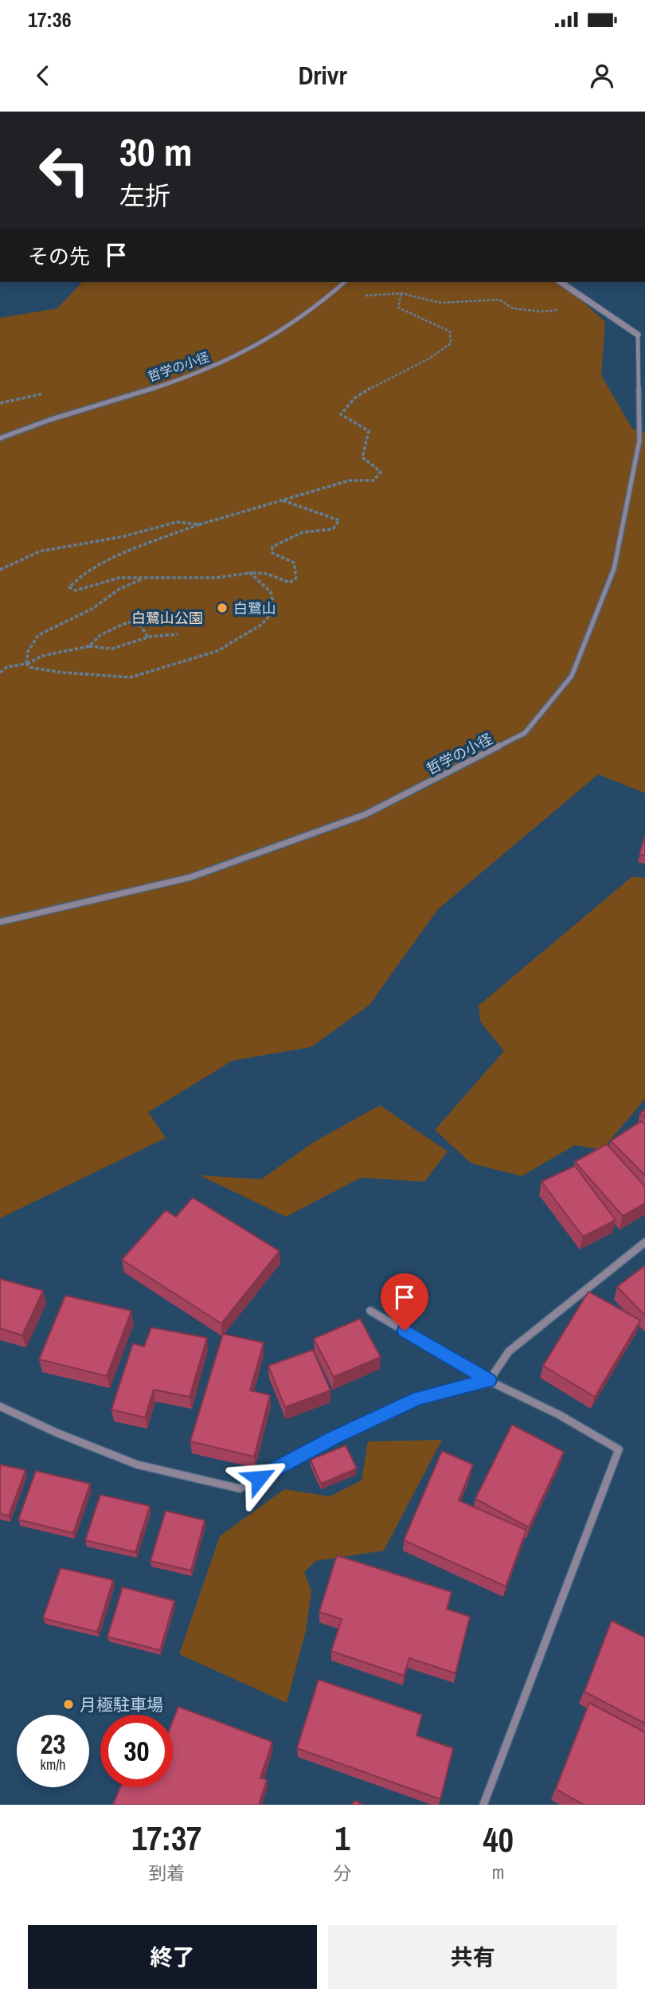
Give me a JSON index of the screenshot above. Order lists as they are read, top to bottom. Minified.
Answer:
{"streets":{"street":["哲学の小径"]},"parks":["白鷺山公園"],"places":["白鷺山","月極駐車場"],"page":{"status":"17:36","header":"Drivr","turn":["30 m","左折"],"then":"その先","speed":"23 km/h","limit":"30","eta":["17:37","到着","1","分","40","m"],"buttons":["終了","共有"]}}
